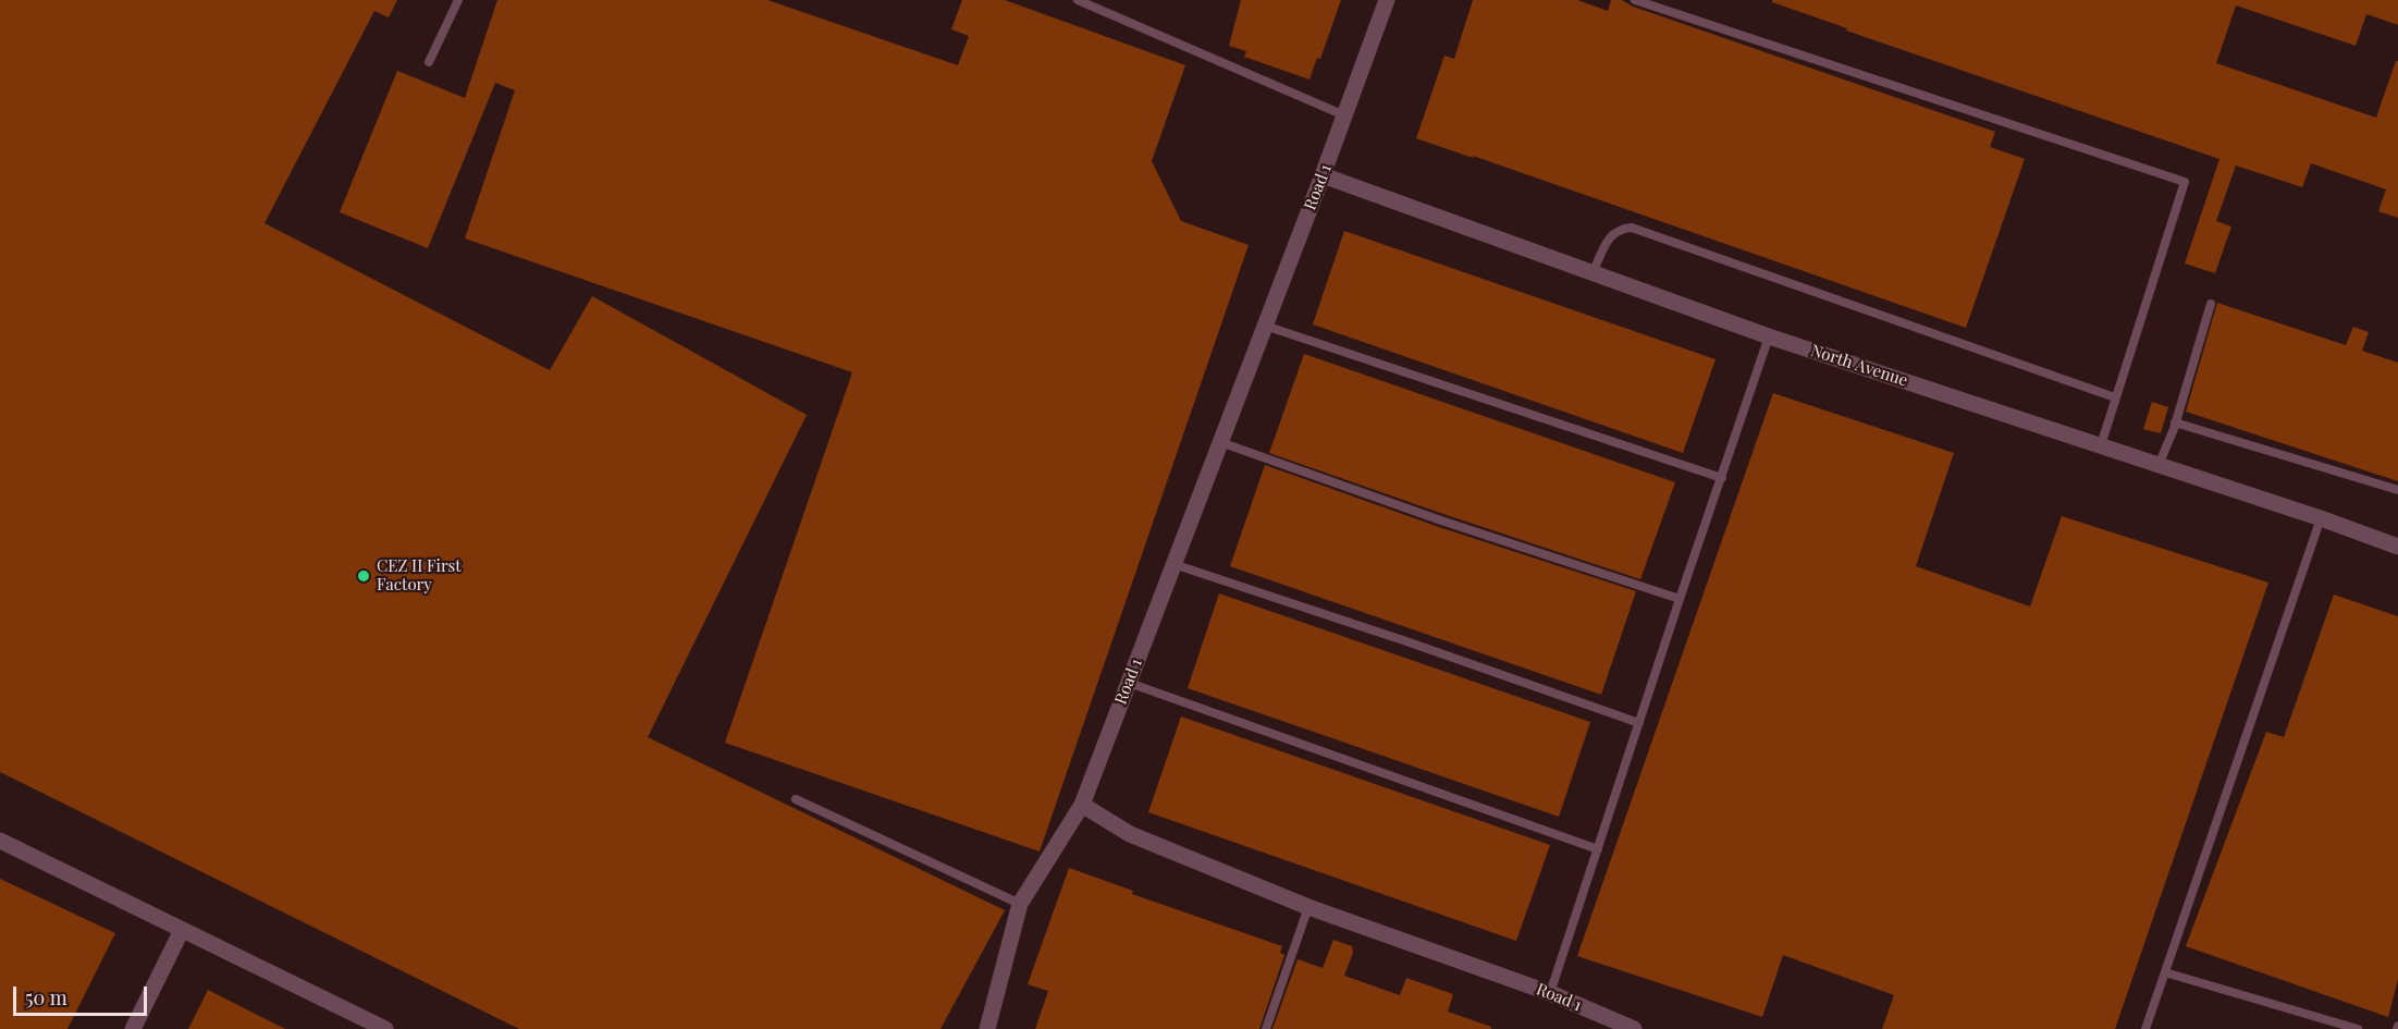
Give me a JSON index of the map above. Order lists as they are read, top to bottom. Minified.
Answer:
{"streets":{"street":["Road 1","North Avenue"]},"crossings":[["Road 1","North Avenue"]],"places":["CEZ II First Factory"],"scale_bar":"50 m"}
